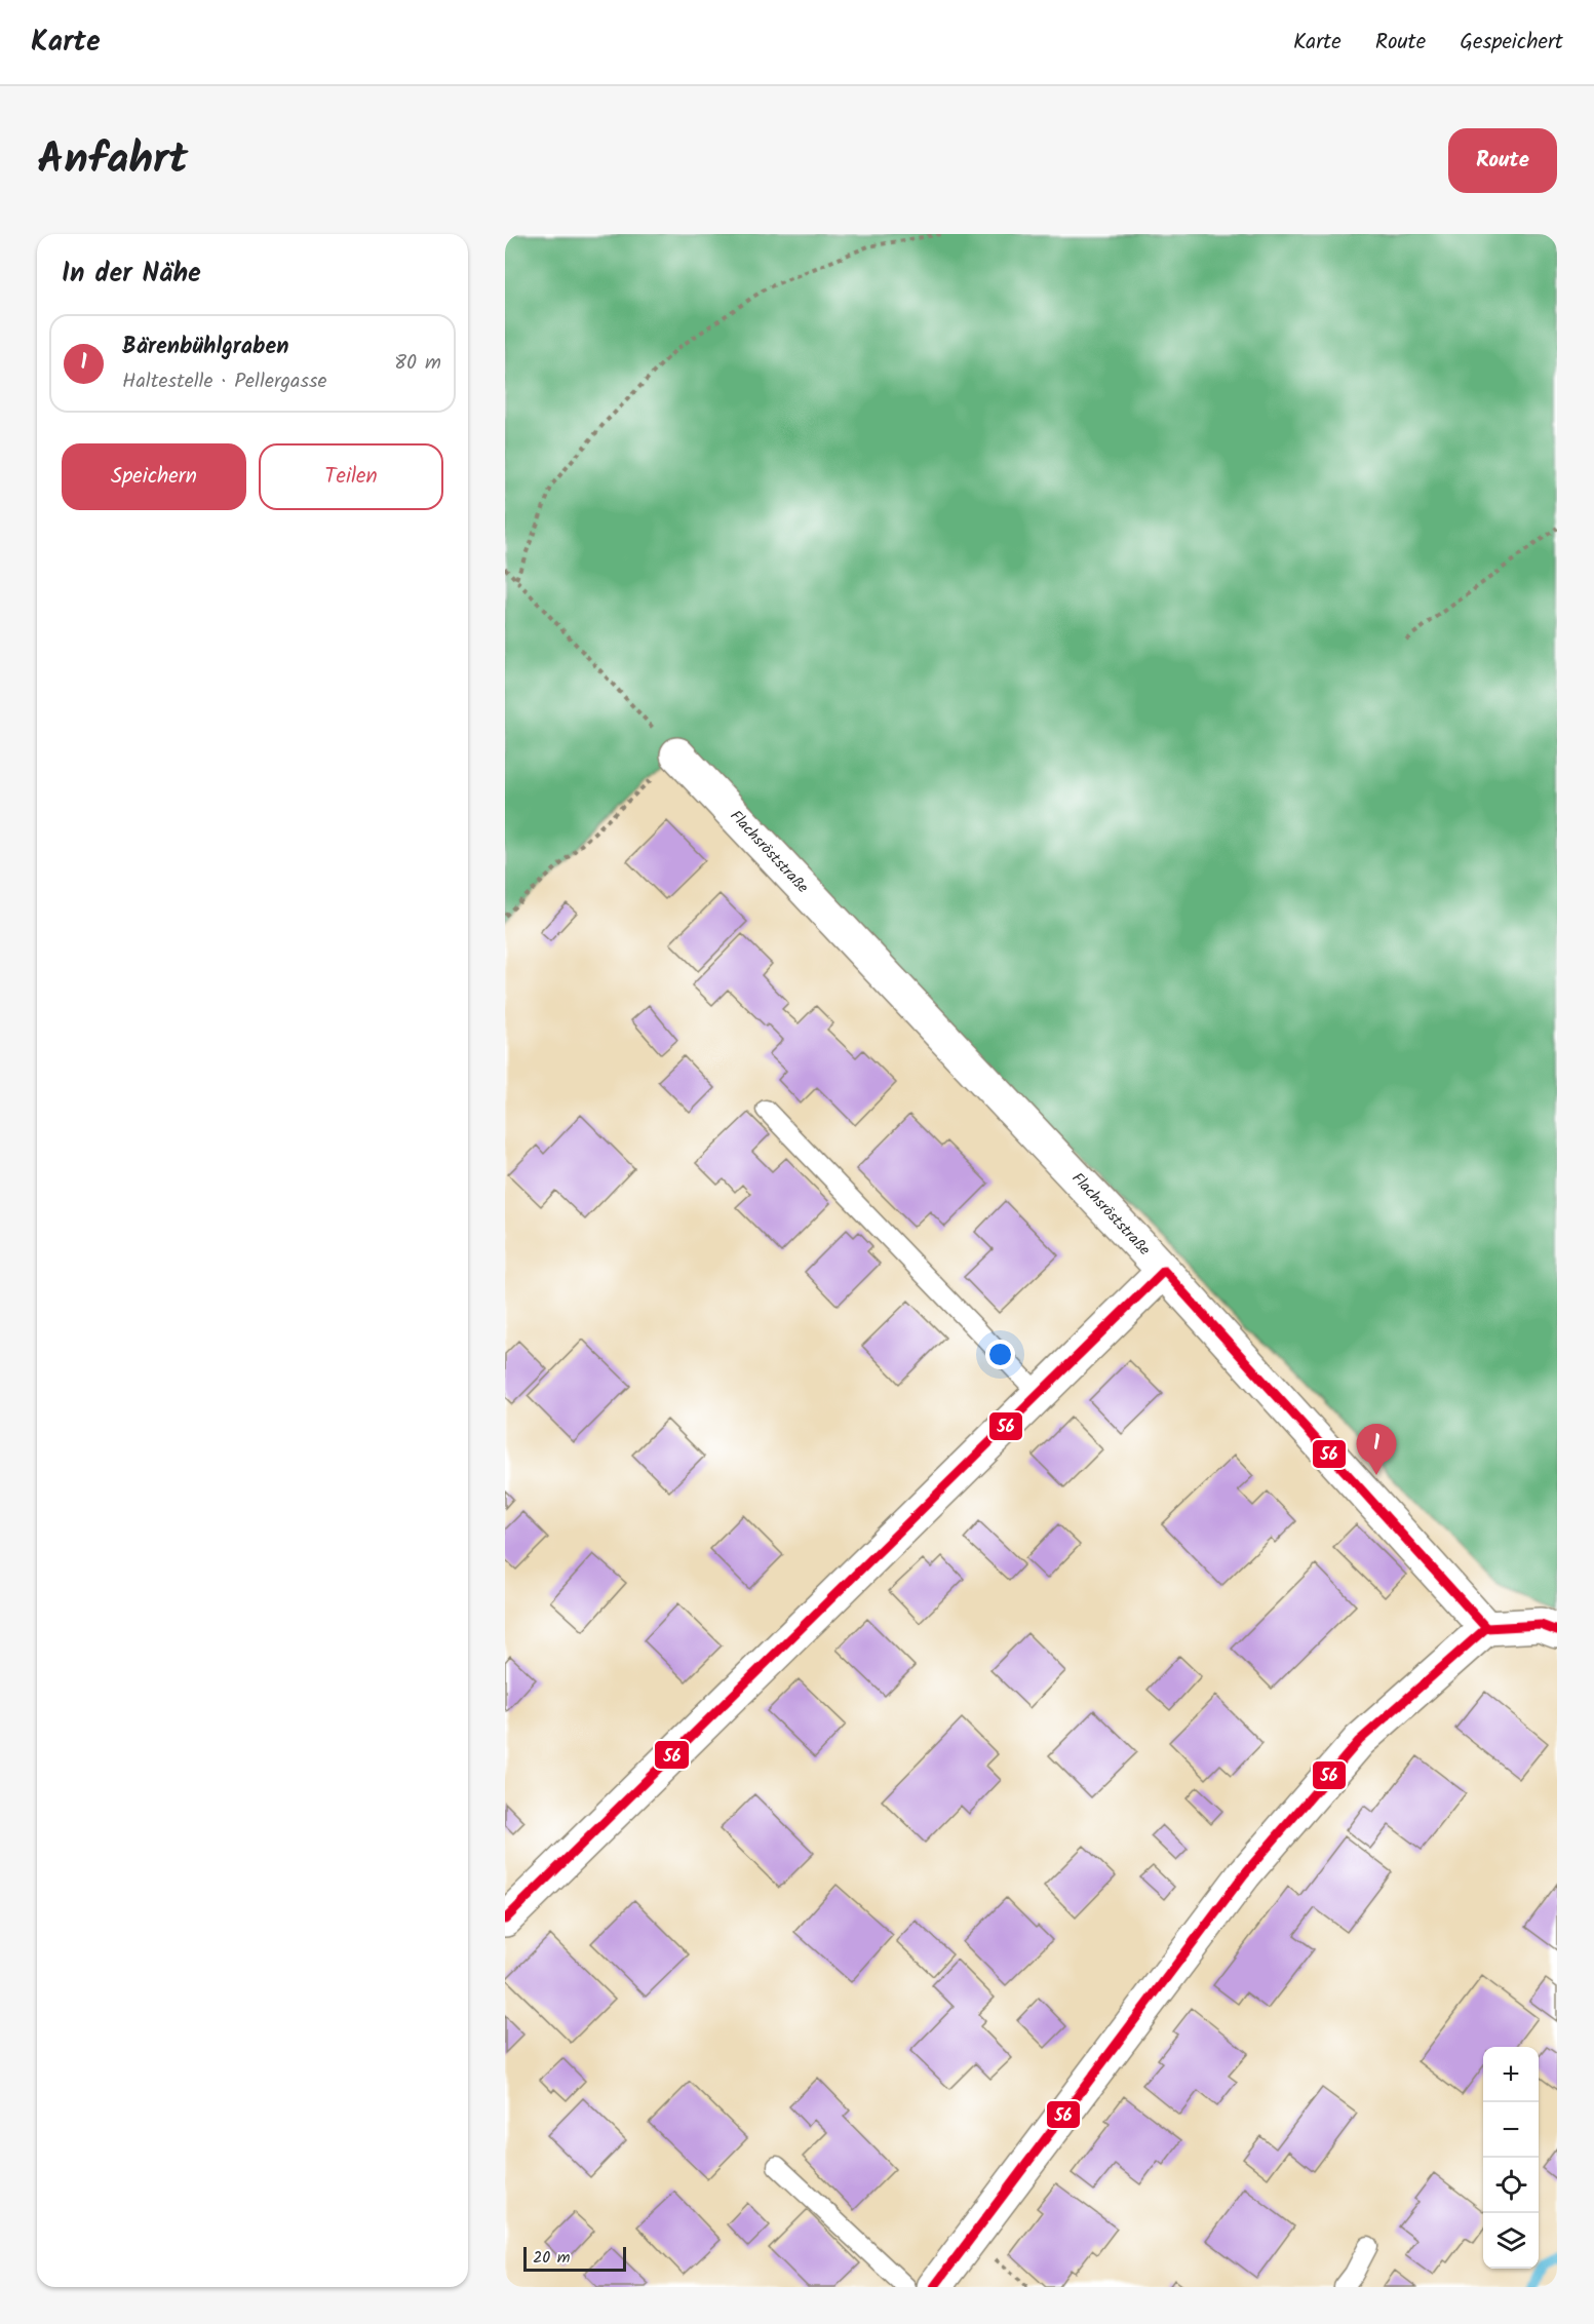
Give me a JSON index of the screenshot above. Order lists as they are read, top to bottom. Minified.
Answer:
{"streets":{"street":["Flachsröststraße"]},"lines":["transit line 56"],"scale_bar":"20 m","page":{"header":"Karte","nav":["Karte","Route","Gespeichert"],"title":"Anfahrt","buttons":["Route",["Speichern","Teilen"]],"heading":"In der Nähe","list":[{"mark":"1","name":"Bärenbühlgraben","note":"Haltestelle · Pellergasse","value":"80 m"}],"pins":"1","map_buttons":["+","−"],"scale":"20 m"}}
